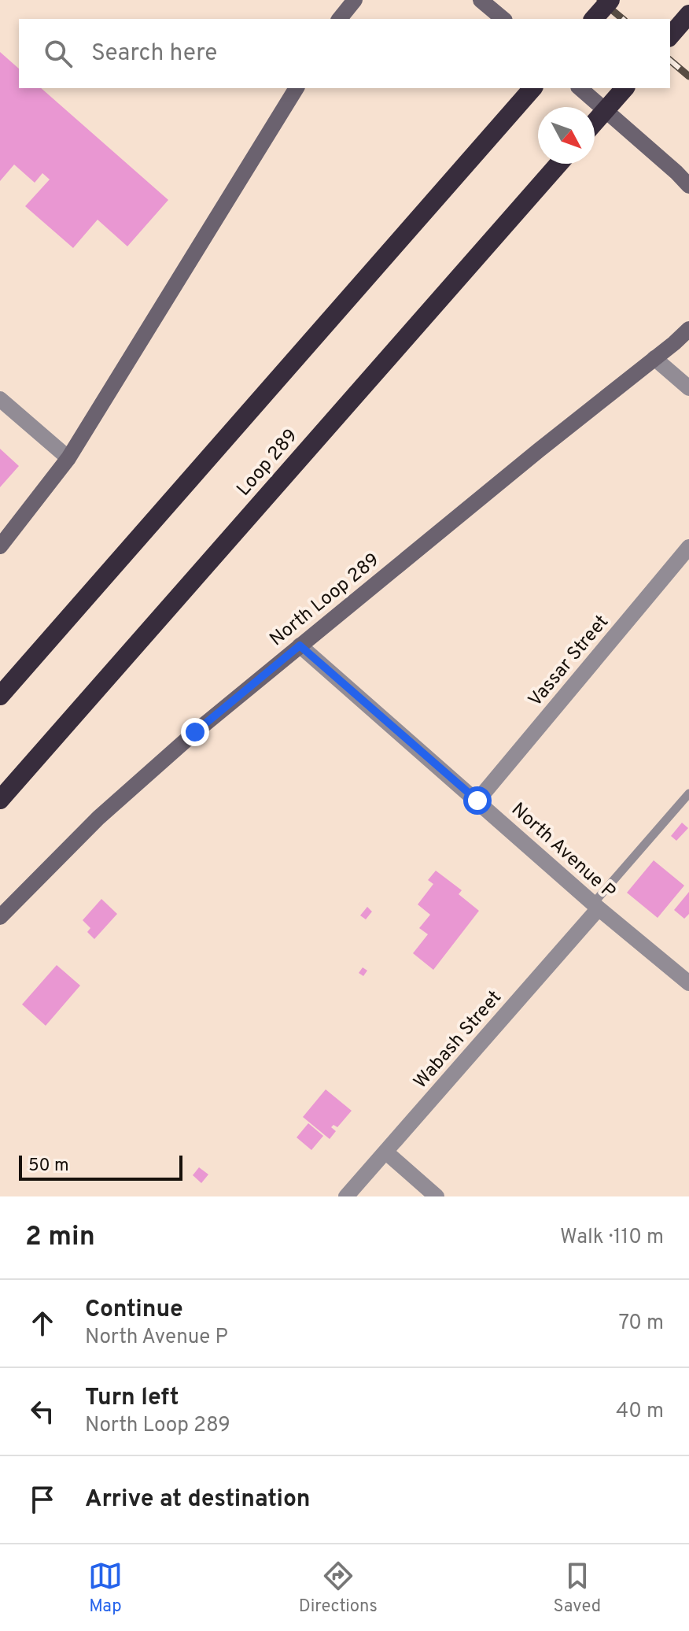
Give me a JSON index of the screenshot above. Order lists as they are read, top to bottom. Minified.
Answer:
{"streets":{"highway":["Loop 289"],"main road":["North Loop 289"],"street":["Vassar Street","North Avenue P","Wabash Street"]},"crossings":[["North Loop 289","North Avenue P"],["Vassar Street","North Avenue P"],["North Avenue P","Wabash Street"]],"scale_bar":"50 m","north":"bottom right","page":{"search":"Search here","scale":"50 m","heading":["2 min","Walk · 110 m"],"list":[["Continue","North Avenue P","70 m"],["Turn left","North Loop 289","40 m"],"Arrive at destination"],"nav":["Map","Directions","Saved"]}}
